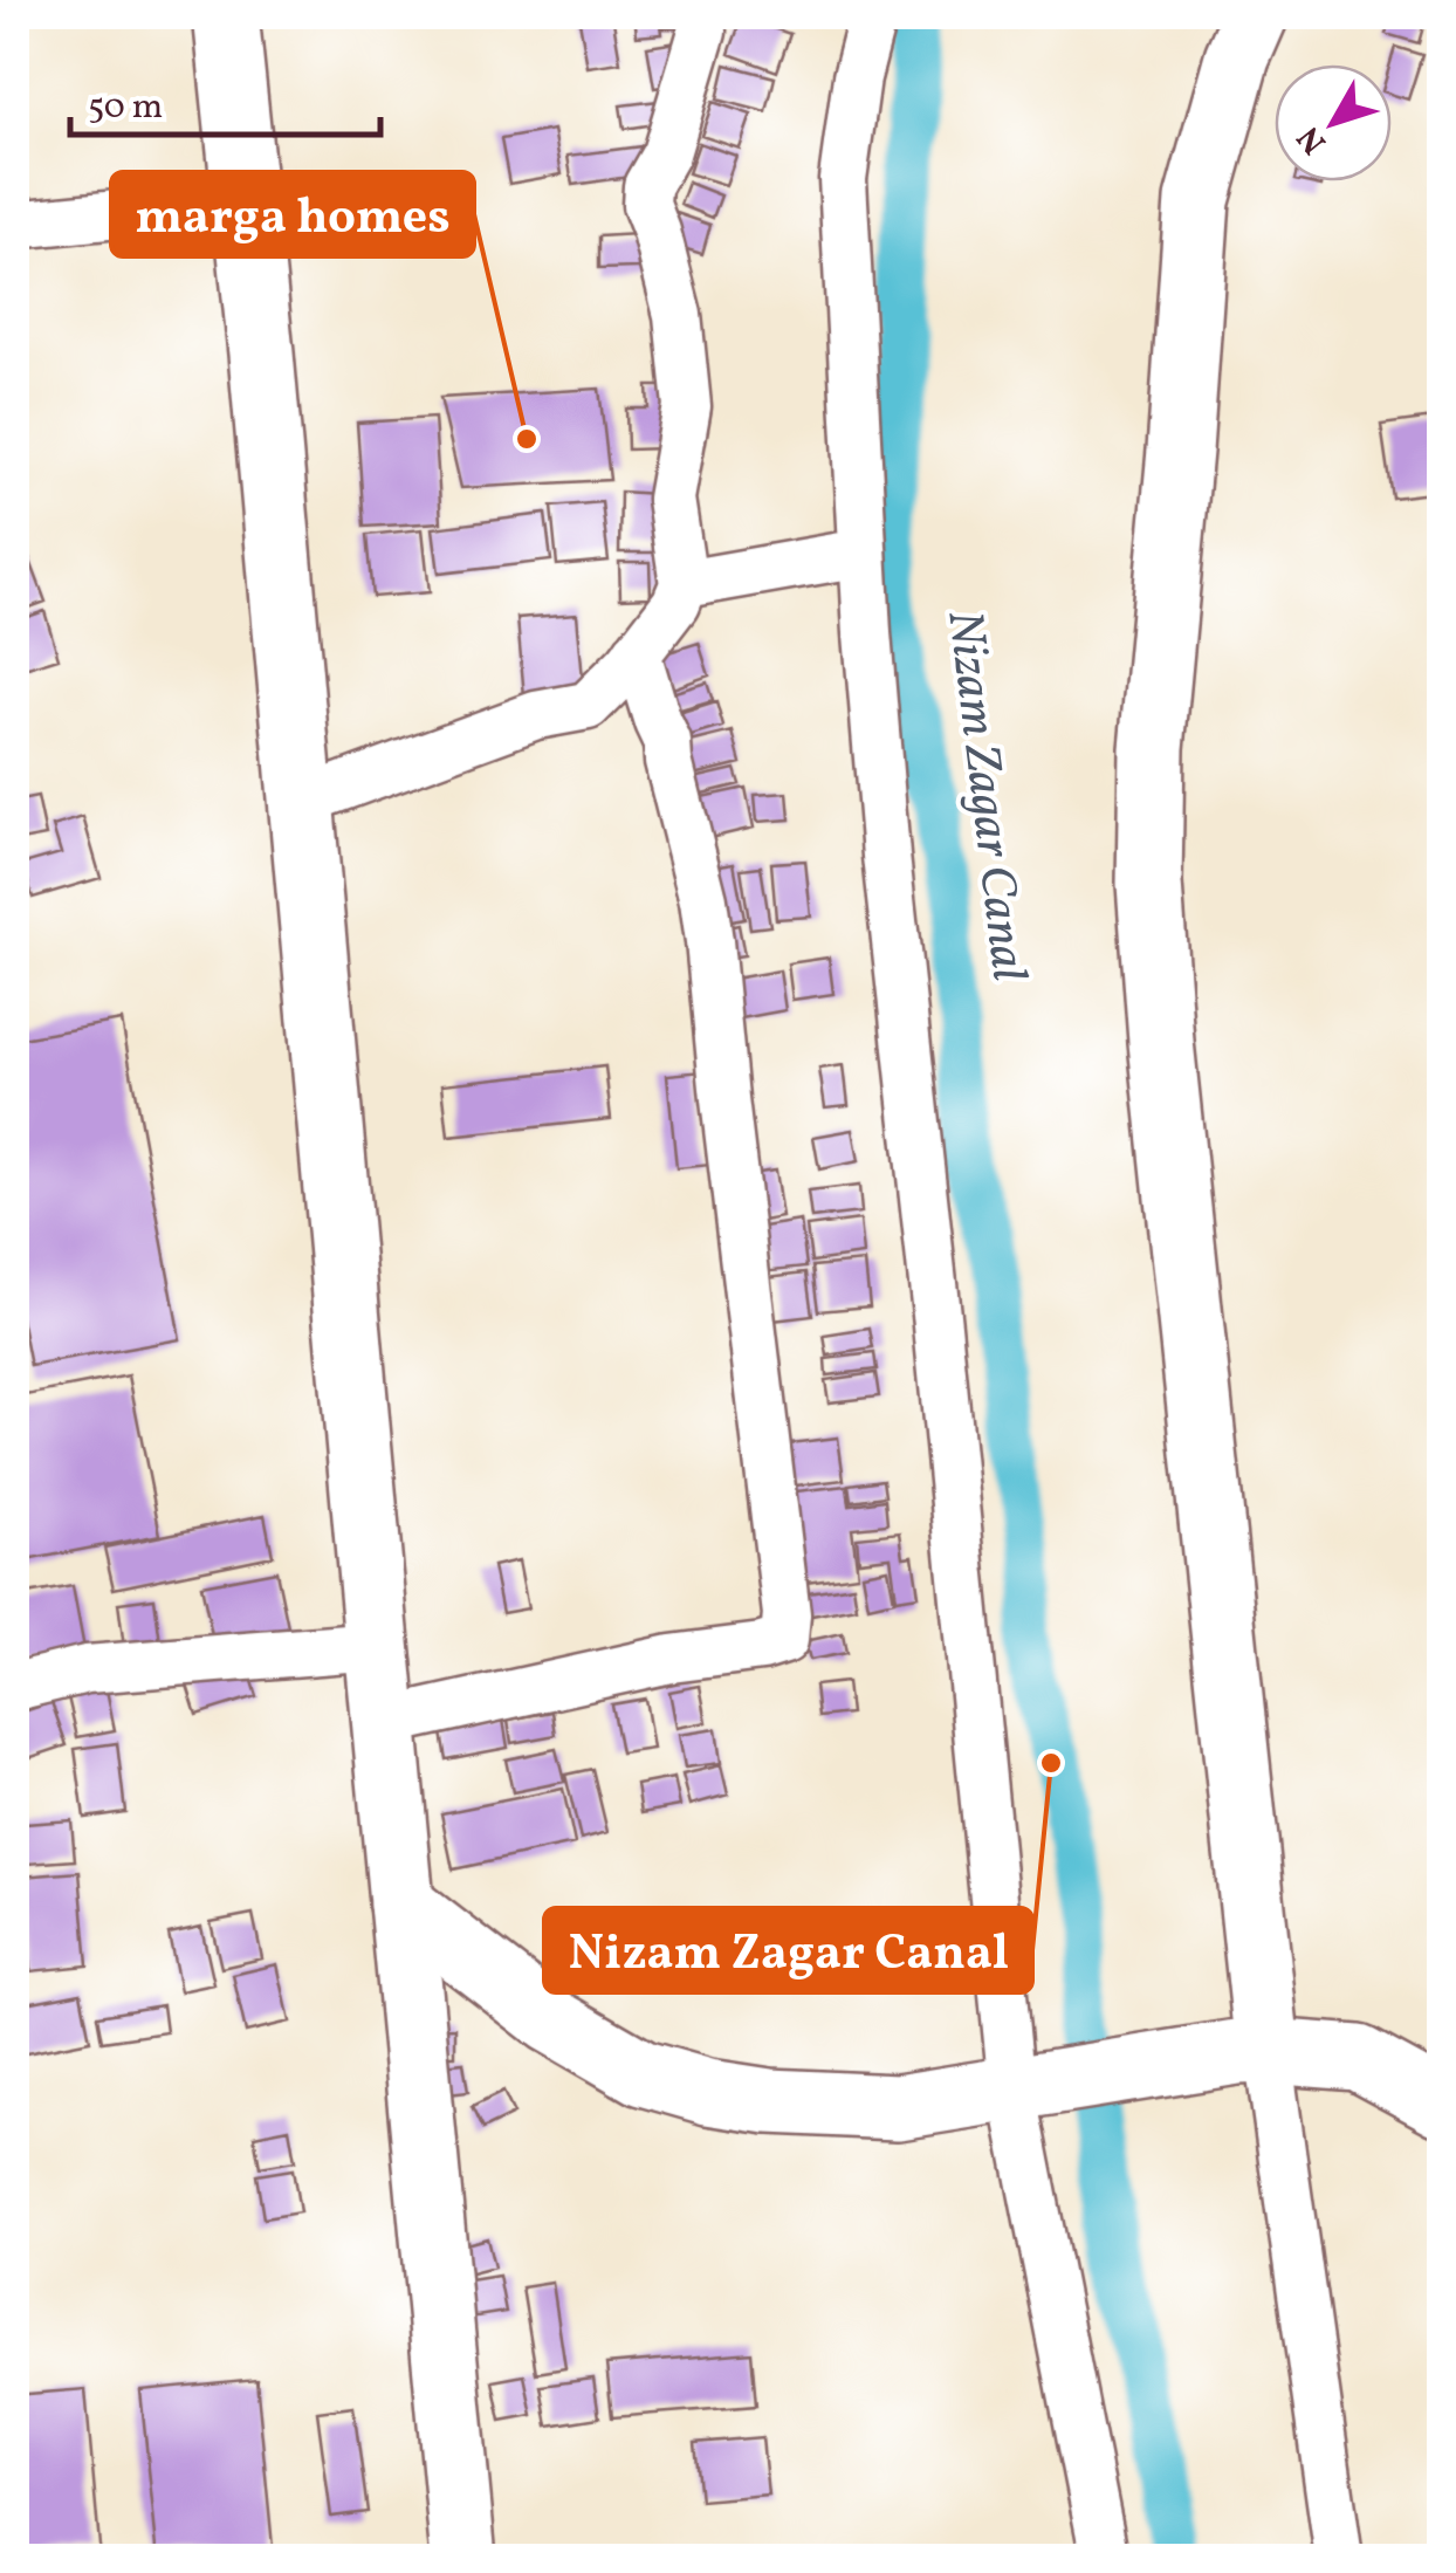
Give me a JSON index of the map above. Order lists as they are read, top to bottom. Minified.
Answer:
{"water":["Nizam Zagar Canal"],"places":["marga homes","Nizam Zagar Canal"],"scale_bar":"50 m","north":"bottom left"}
